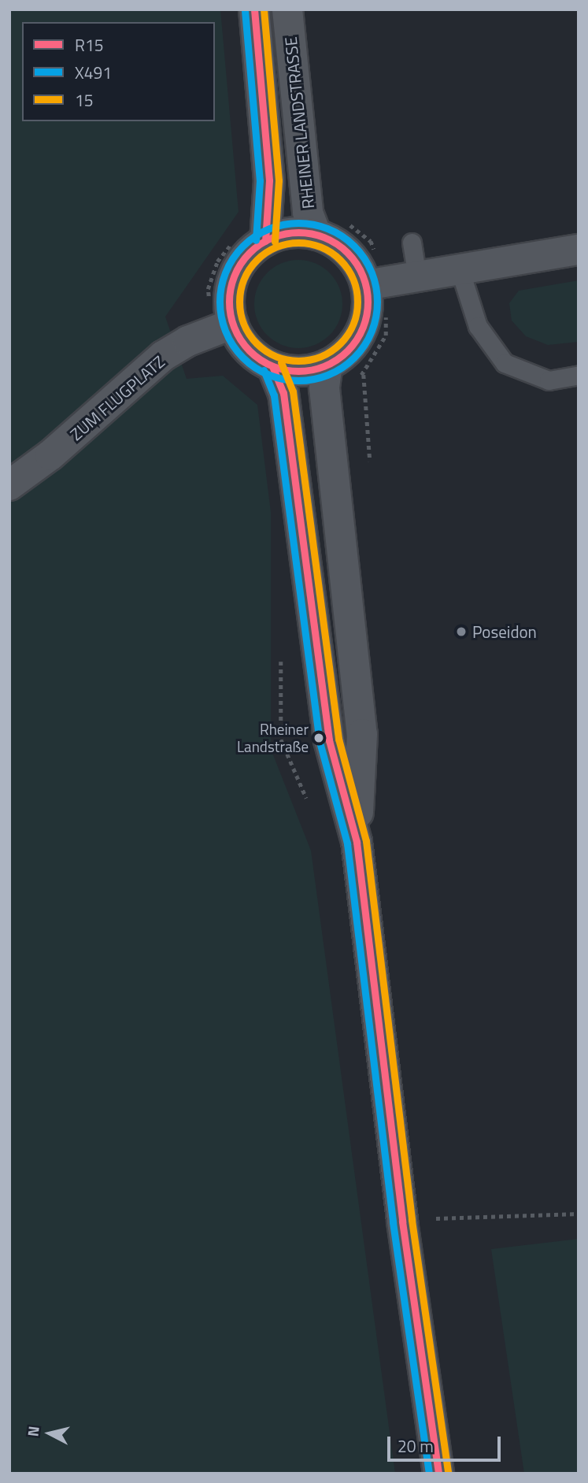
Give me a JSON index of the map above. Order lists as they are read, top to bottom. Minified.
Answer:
{"streets":{"street":["RHEINER LANDSTRASSE","ZUM FLUGPLATZ"]},"crossings":[["RHEINER LANDSTRASSE","ZUM FLUGPLATZ"]],"places":["Poseidon","Rheiner Landstraße"],"lines":["transit line R15","transit line 15","transit line X491"],"legend":["R15","X491","15"],"scale_bar":"20 m","north":"left"}
